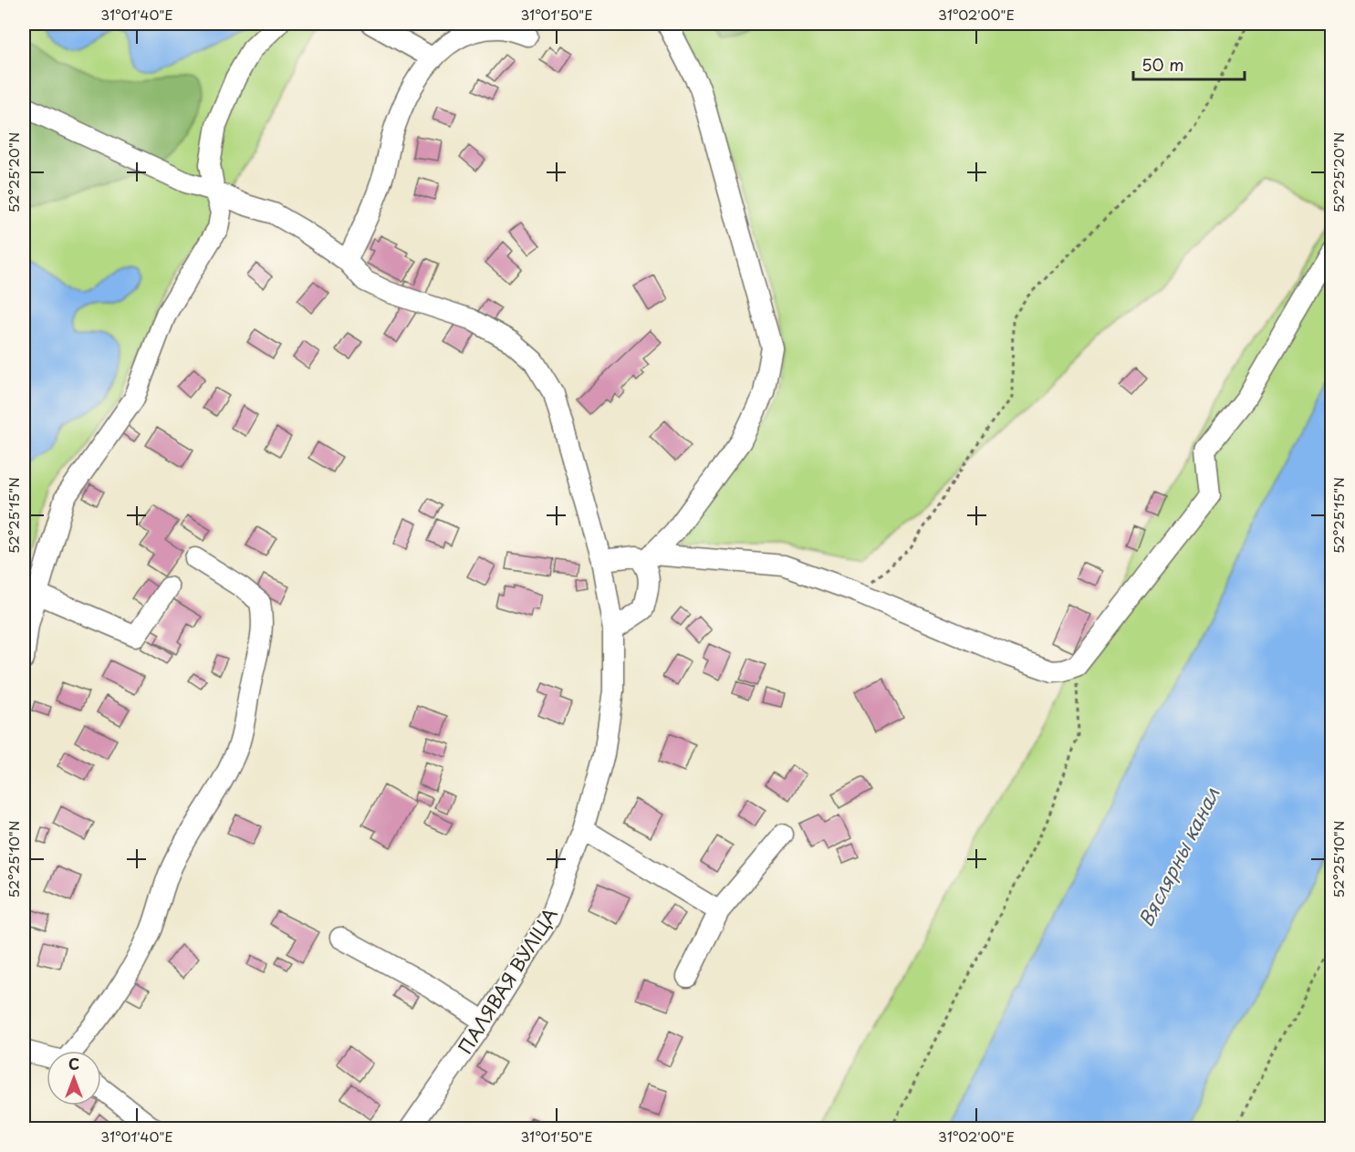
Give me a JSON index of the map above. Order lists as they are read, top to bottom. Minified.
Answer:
{"streets":{"street":["ПАЛЯВАЯ ВУЛІЦА"]},"water":["Вяслярны канал"],"scale_bar":"50 m","north":"top","coordinates":["31°01'40\"E","31°01'50\"E","31°02'00\"E","52°25'20\"N","52°25'15\"N","52°25'10\"N"]}
